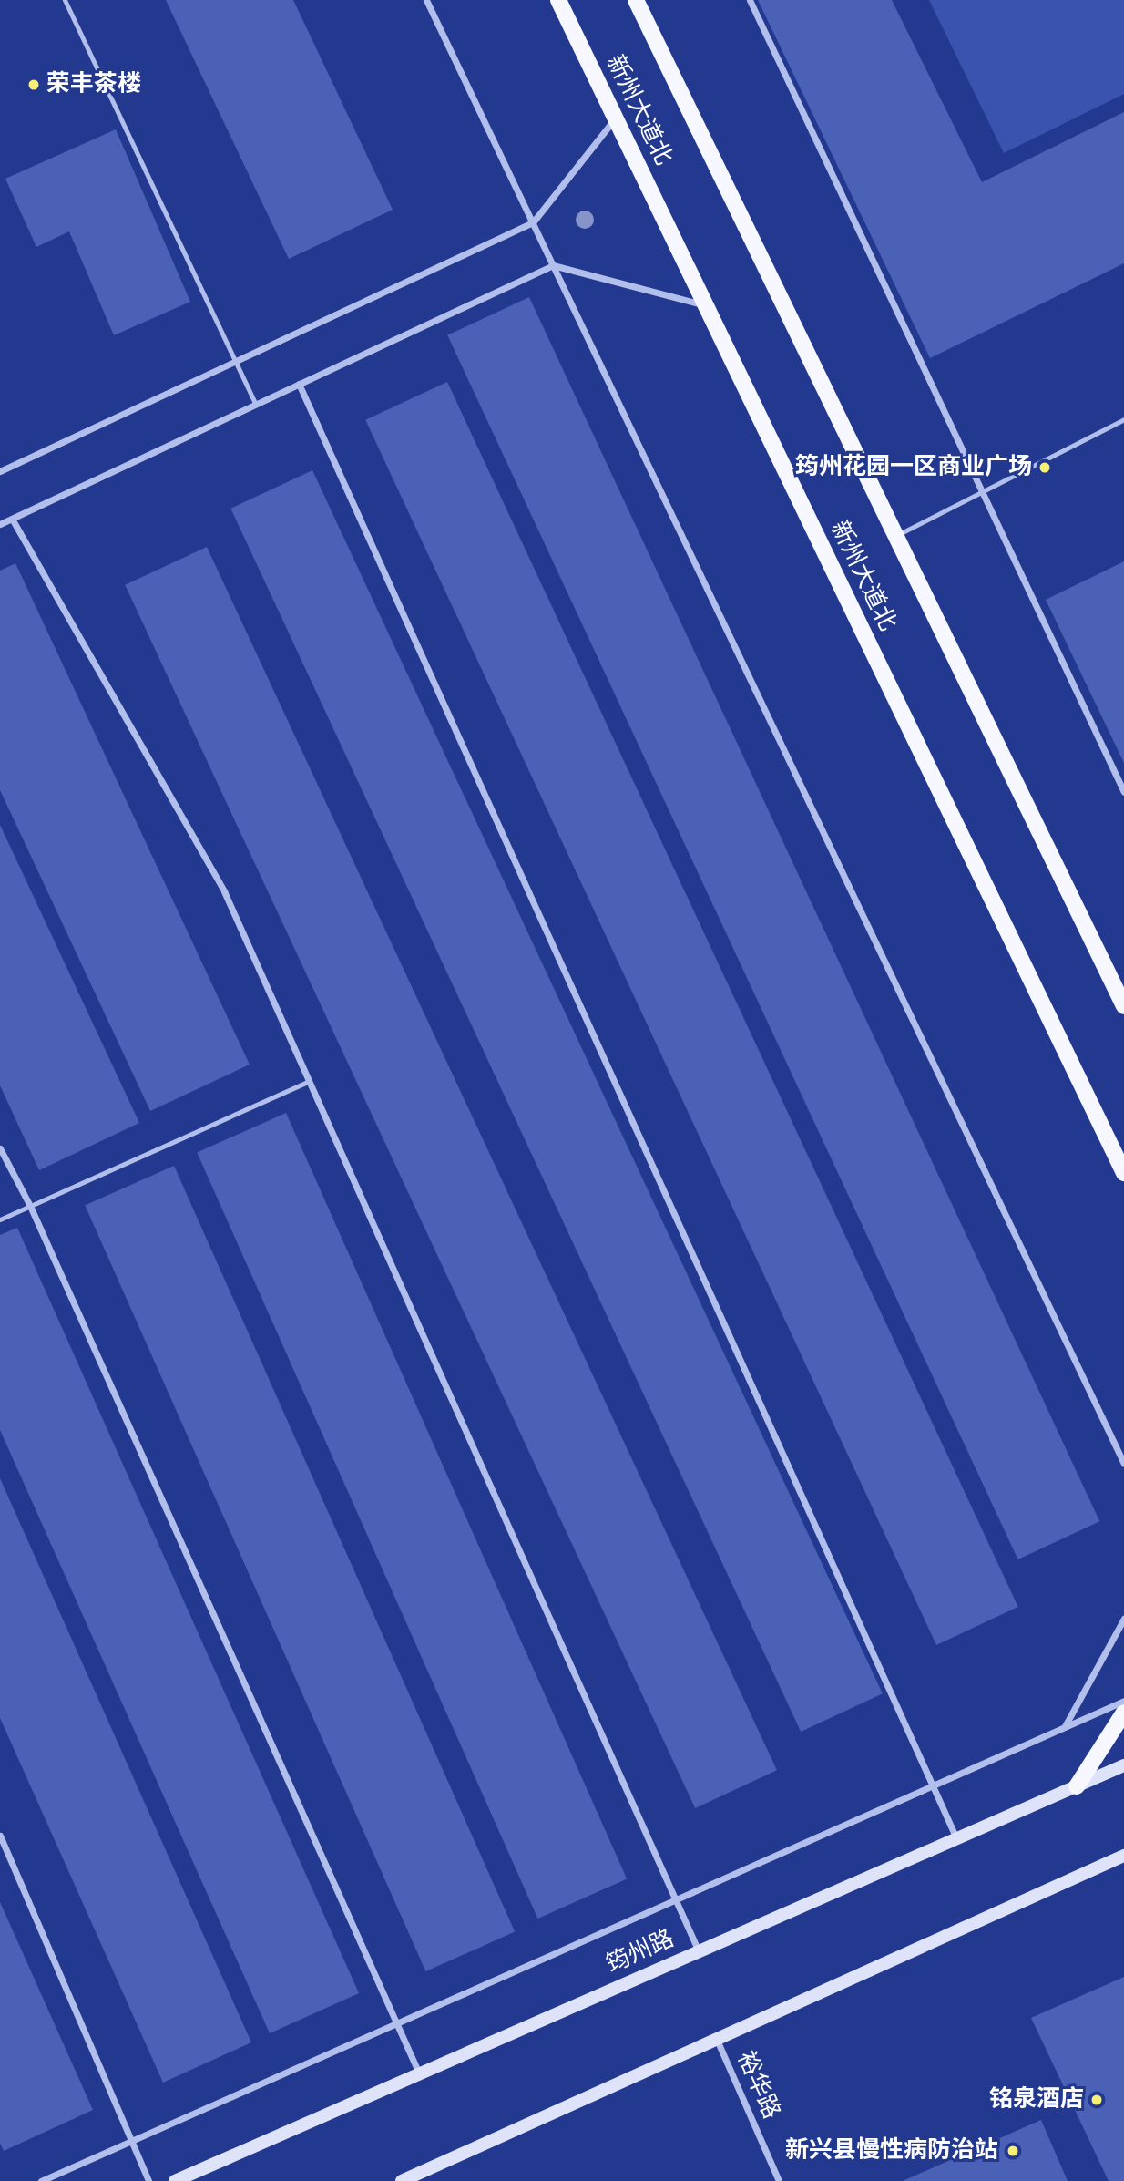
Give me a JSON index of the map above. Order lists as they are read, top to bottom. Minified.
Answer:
{"streets":{"main road":["新州大道北","筠州路"],"street":["裕华路"]},"places":["荣丰茶楼","筠州花园一区商业广场","铭泉酒店","新兴县慢性病防治站"]}
